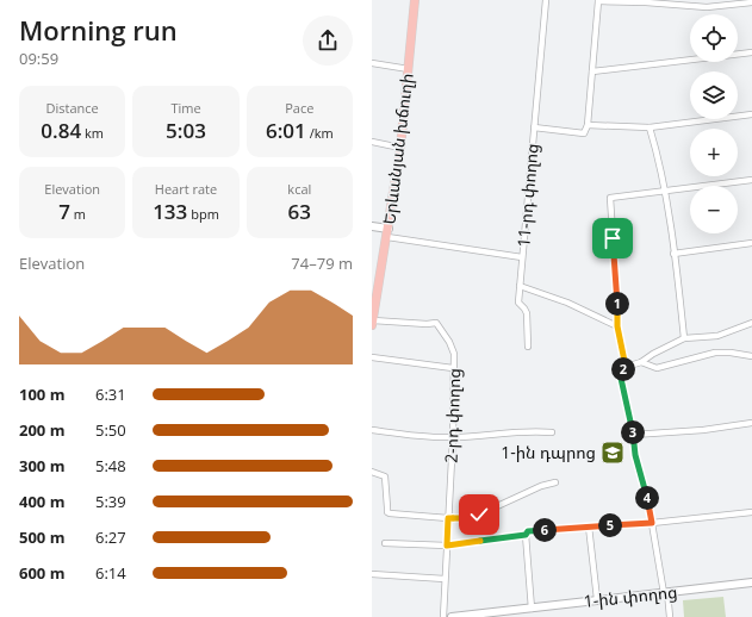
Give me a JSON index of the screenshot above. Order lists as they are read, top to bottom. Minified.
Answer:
{"streets":{"main road":["Երևանյան խճուղի","1-ին փողոց"],"street":["11-րդ փողոց","2-րդ փողոց"]},"crossings":[["Երևանյան խճուղի","2-րդ փողոց"]],"places":{"school or university":["1-ին դպրոց"]},"page":{"heading":["Morning run","09:59"],"map_buttons":["+","−"],"stats":[["Distance","0.84 km"],["Time","5:03"],["Pace","6:01 /km"],["Elevation","7 m"],["Heart rate","133 bpm"],["kcal","63"]],"chart":["Elevation","74–79 m"],"pins":["1","2","3","4","5","6"],"list":[{"name":"100 m","note":"6:31"},{"name":"200 m","note":"5:50"},{"name":"300 m","note":"5:48"},{"name":"400 m","note":"5:39"},{"name":"500 m","note":"6:27"},{"name":"600 m","note":"6:14"}]}}
